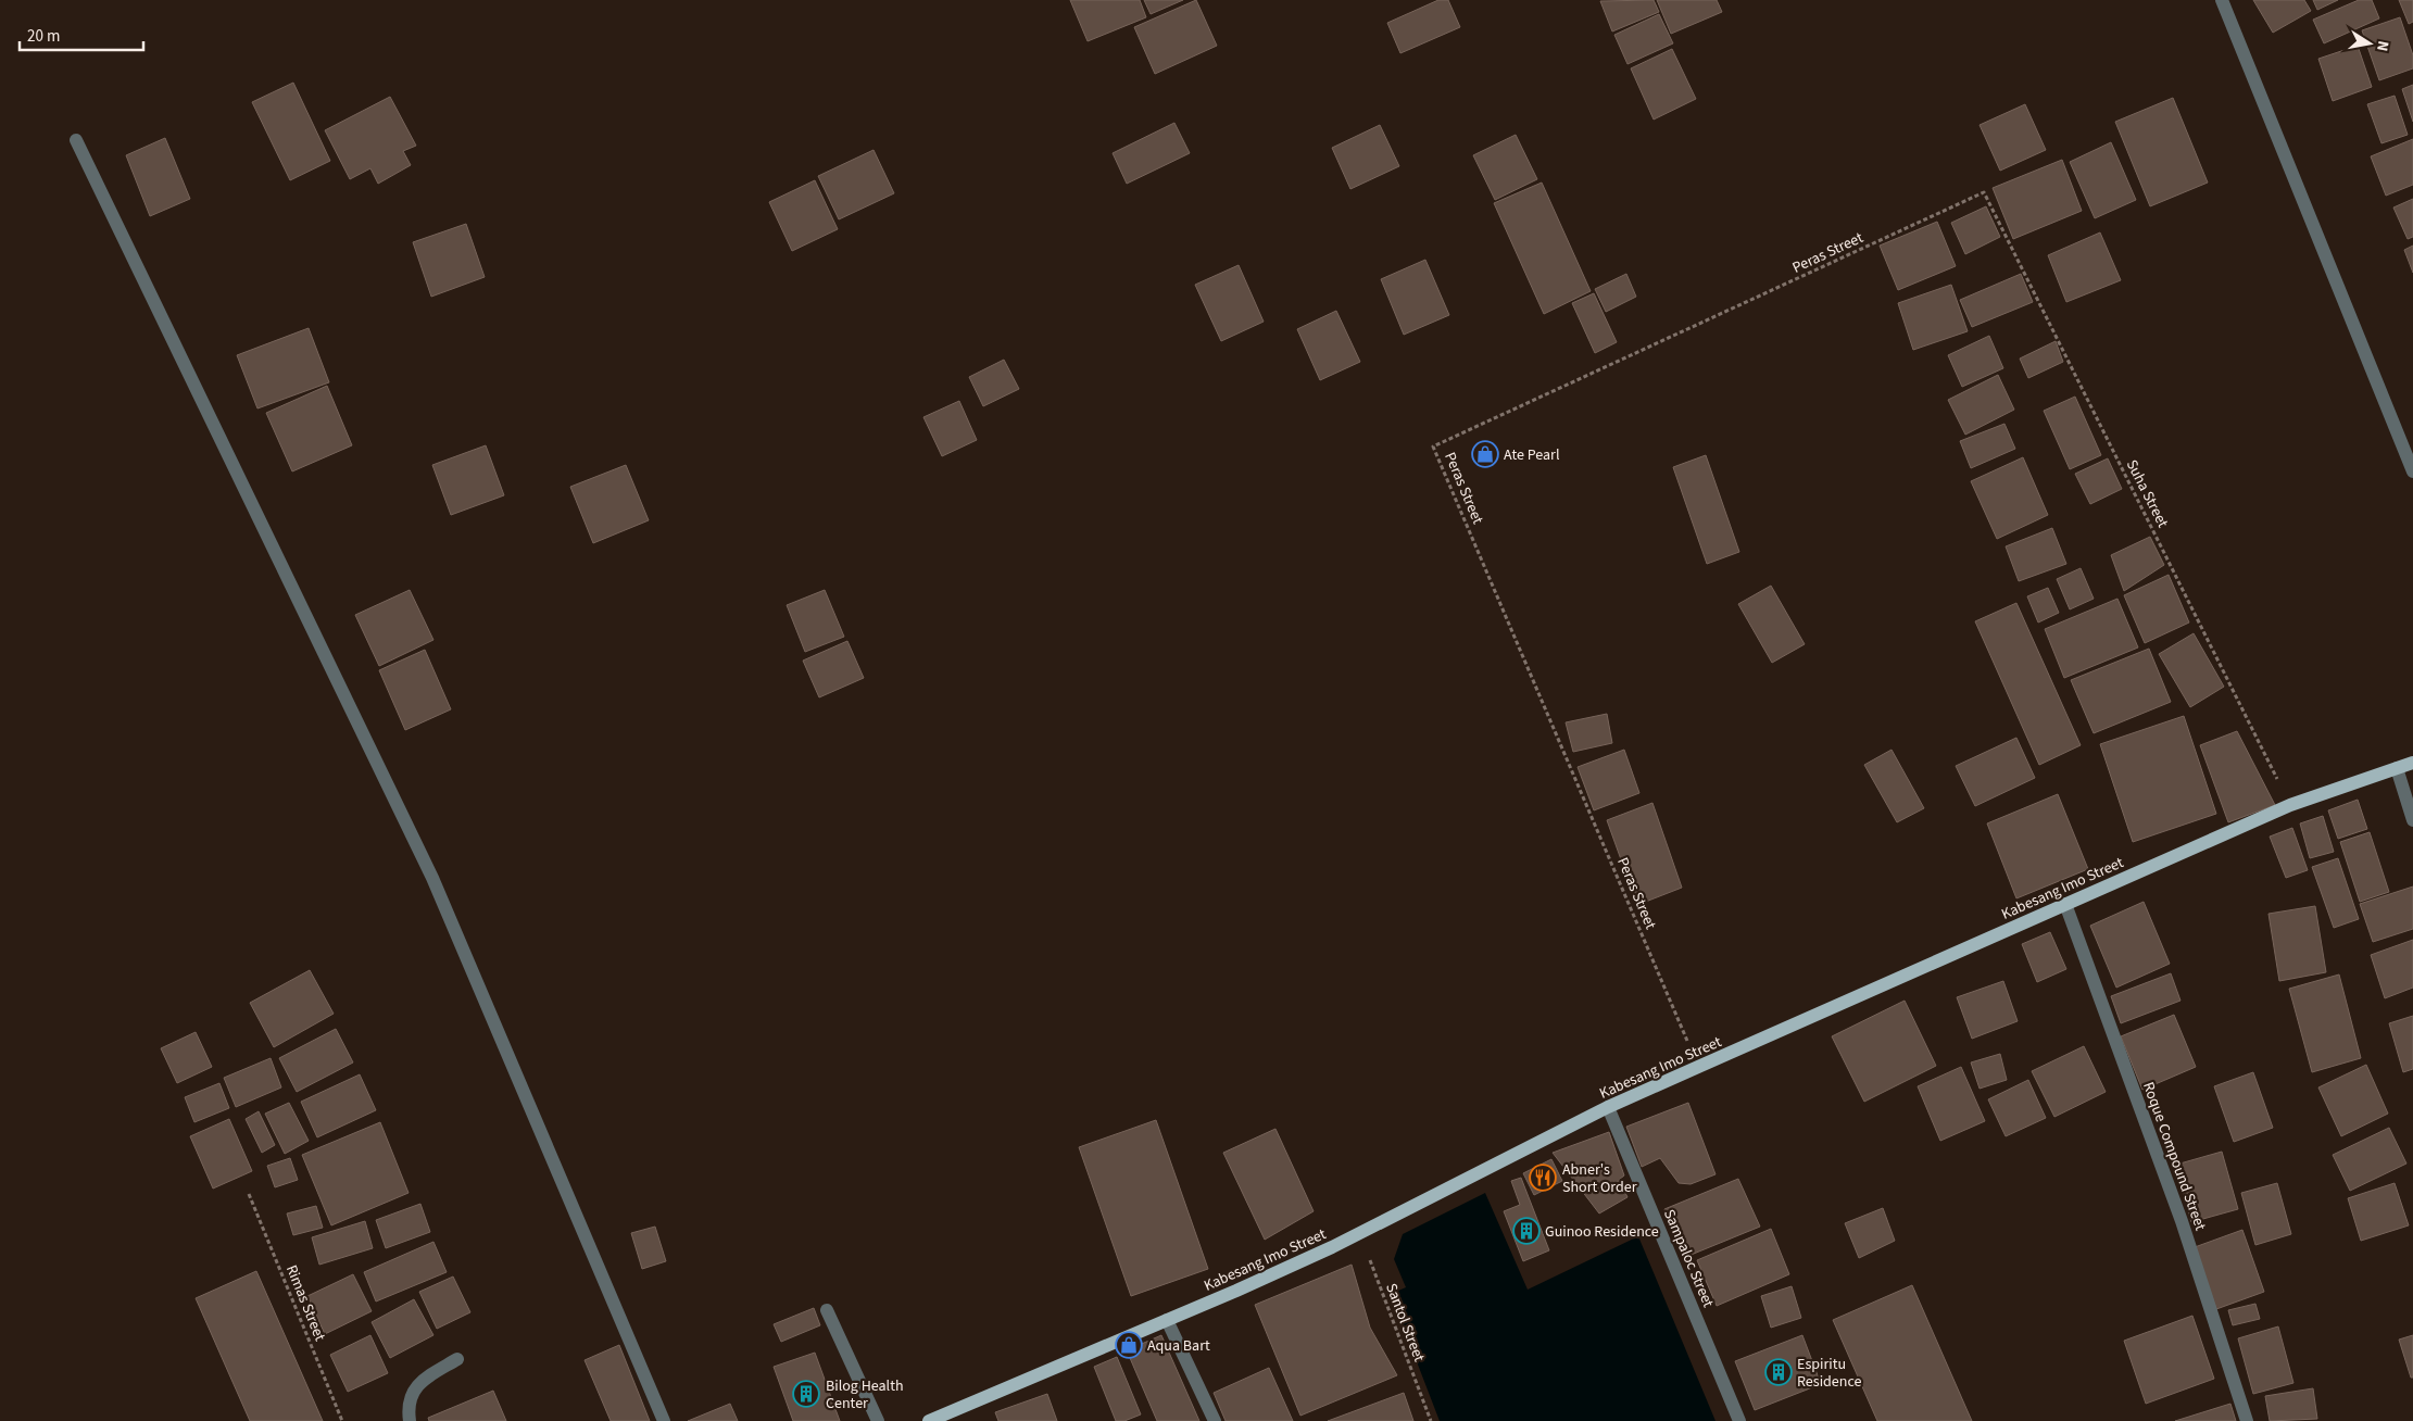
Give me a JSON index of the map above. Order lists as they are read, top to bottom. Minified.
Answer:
{"streets":{"main road":["Kabesang Imo Street"],"street":["Roque Compound Street","Sampaloc Street"],"path":["Peras Street","Suha Street","Rimas Street","Santol Street"]},"crossings":[["Peras Street","Suha Street"],["Peras Street","Kabesang Imo Street"],["Suha Street","Kabesang Imo Street"],["Kabesang Imo Street","Roque Compound Street"],["Kabesang Imo Street","Sampaloc Street"],["Kabesang Imo Street","Santol Street"]],"places":{"shop":["Ate Pearl","Aqua Bart"],"restaurant":["Abner's Short Order"],"building":["Guinoo Residence","Espiritu Residence","Bilog Health Center"]},"scale_bar":"20 m","north":"right"}
